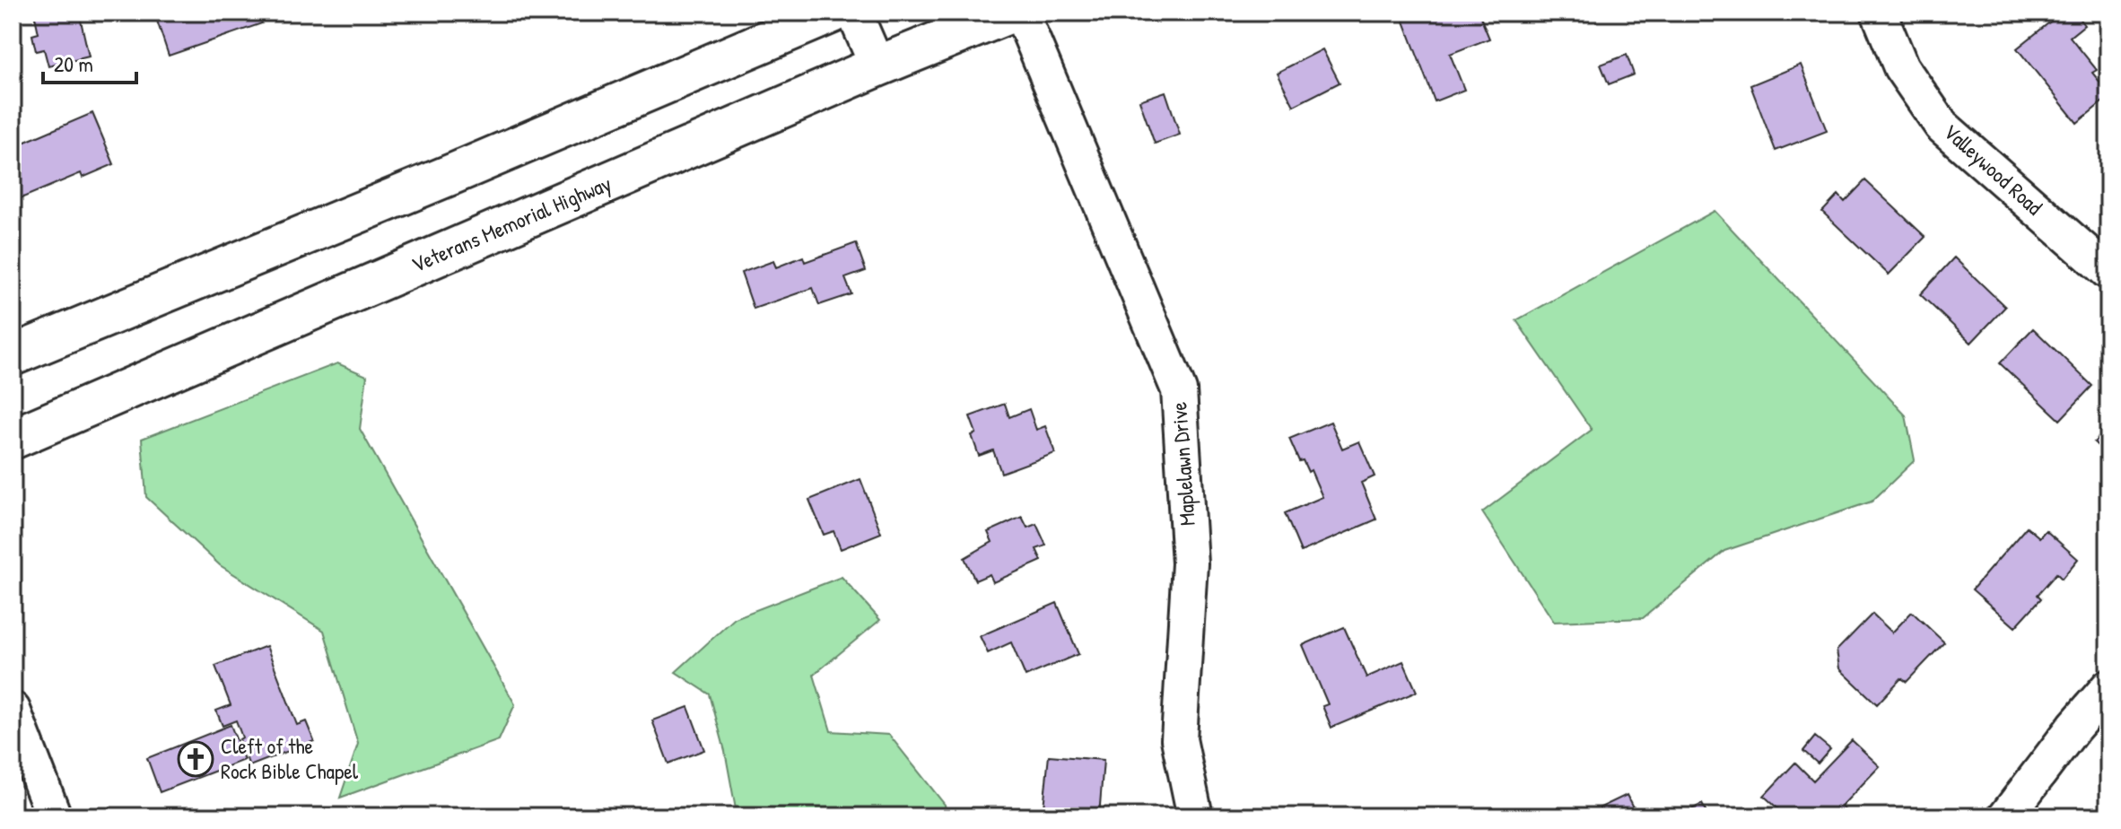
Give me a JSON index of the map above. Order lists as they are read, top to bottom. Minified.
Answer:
{"streets":{"main road":["Veterans Memorial Highway"],"street":["Valleywood Road","Maplelawn Drive"]},"places":{"church":["Cleft of the Rock Bible Chapel"]},"scale_bar":"20 m"}
